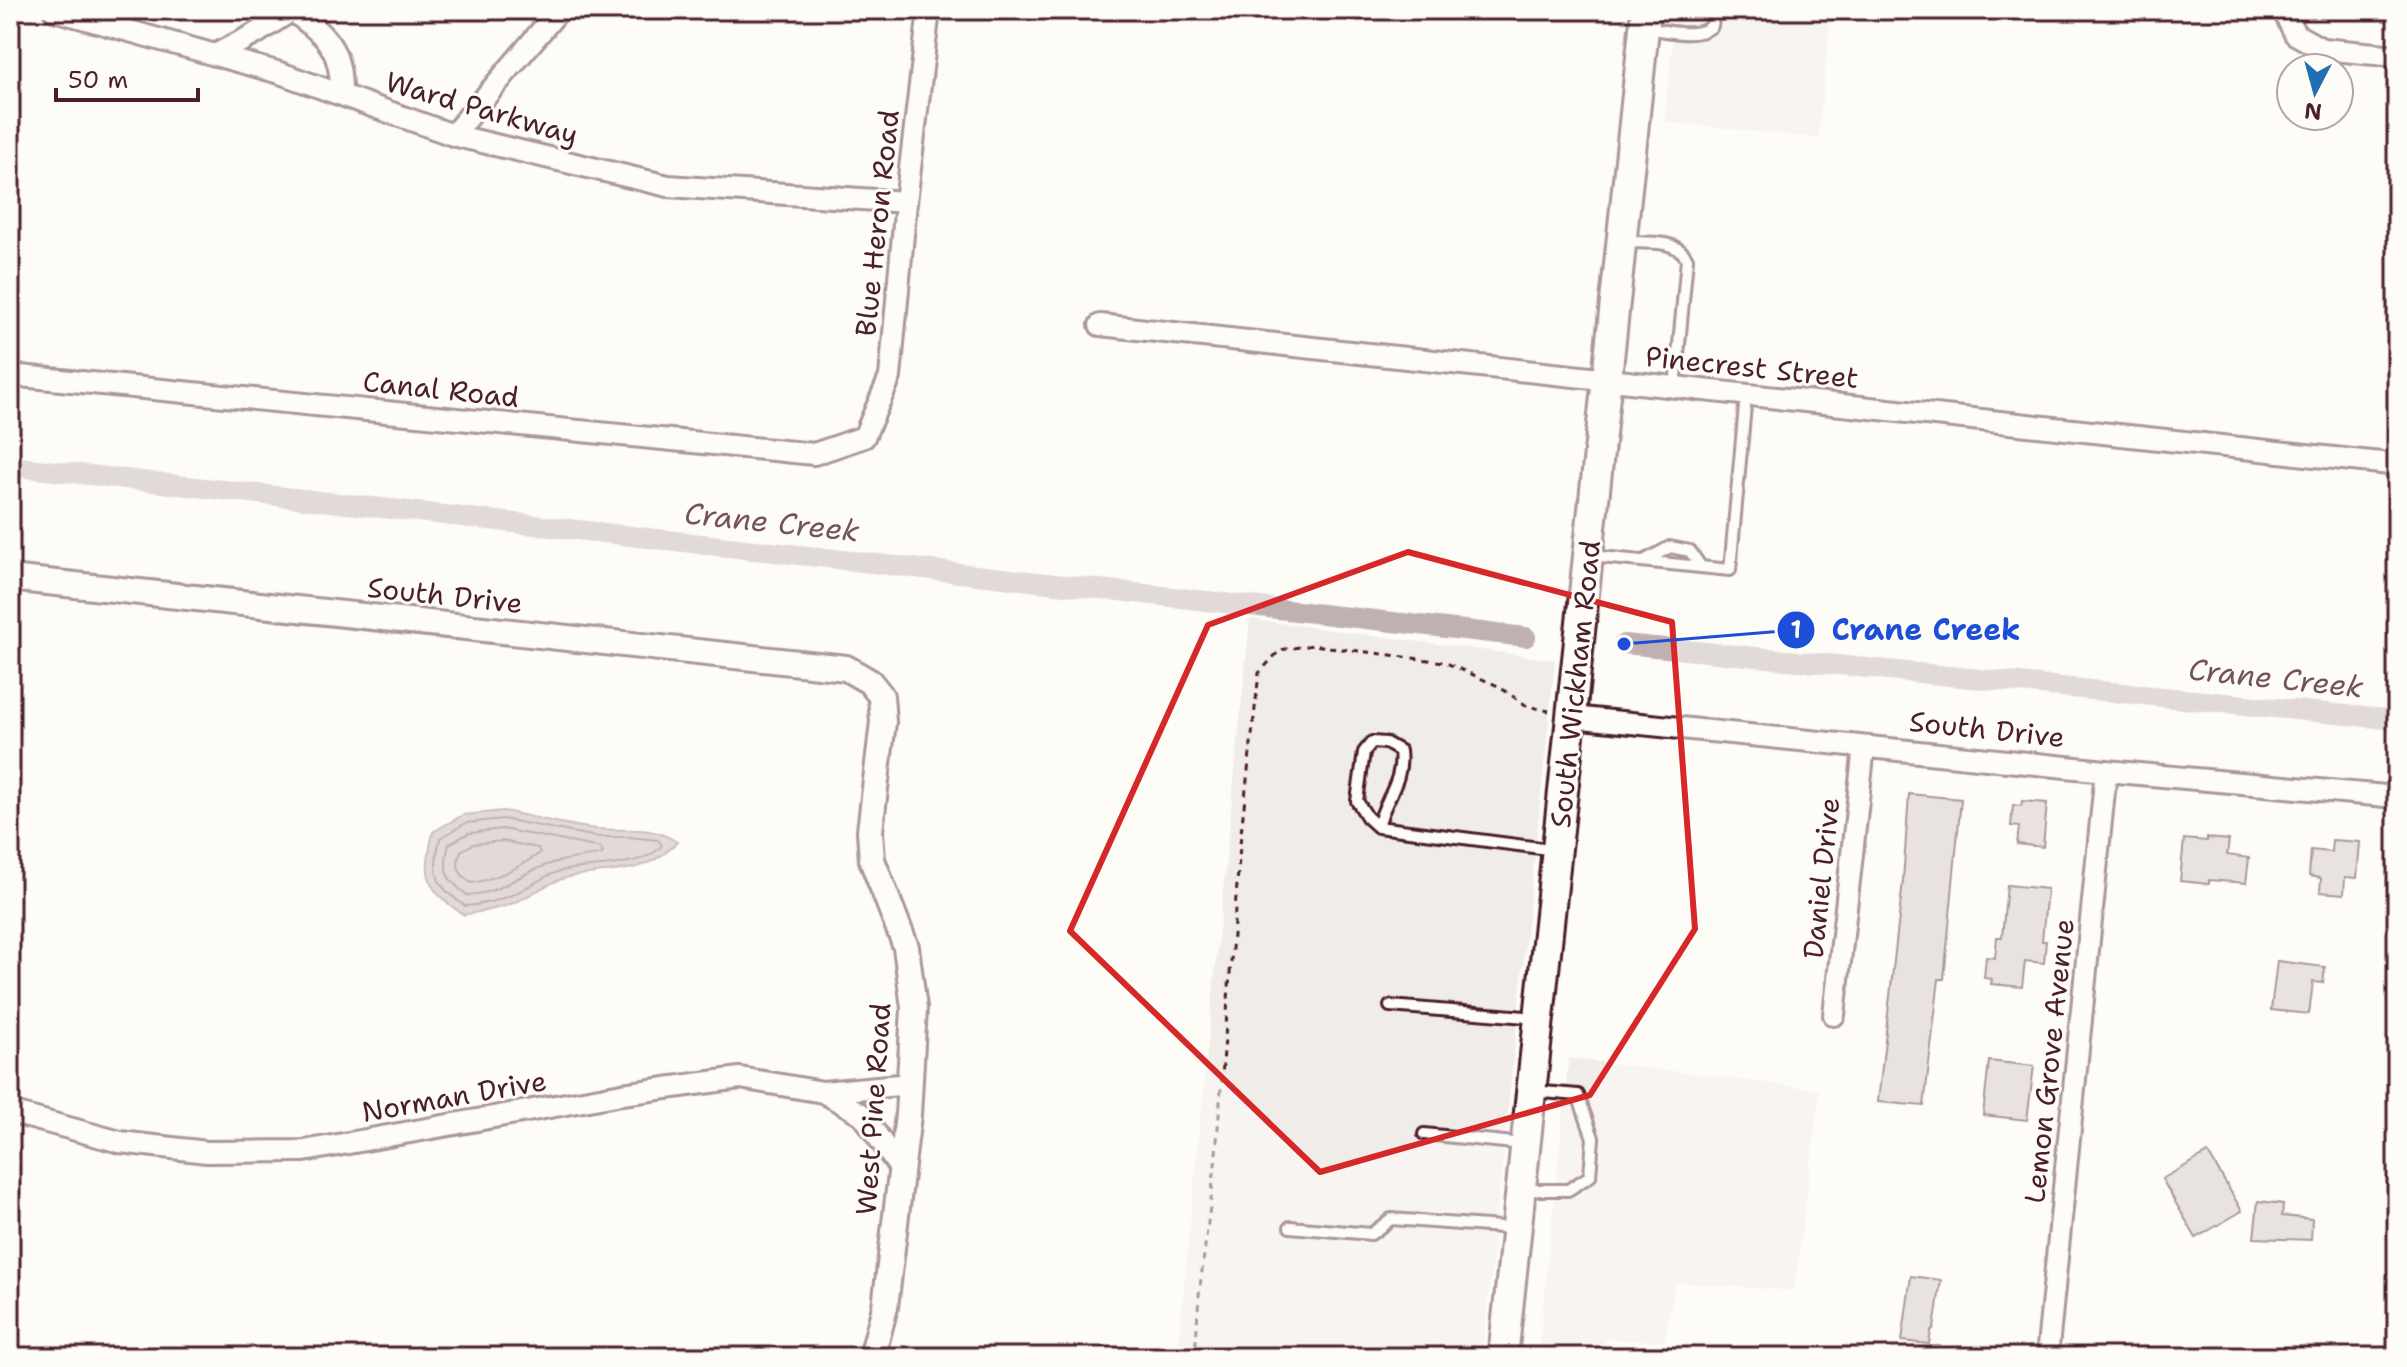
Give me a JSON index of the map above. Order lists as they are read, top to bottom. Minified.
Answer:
{"streets":{"main road":["South Wickham Road"],"street":["Ward Parkway","Blue Heron Road","Pinecrest Street","Canal Road","South Drive","Daniel Drive","Lemon Grove Avenue","Norman Drive","West Pine Road"]},"crossings":[["Ward Parkway","Blue Heron Road"],["Blue Heron Road","Canal Road"],["Pinecrest Street","South Wickham Road"],["South Drive","South Wickham Road"],["South Drive","Daniel Drive"],["South Drive","Lemon Grove Avenue"],["South Drive","West Pine Road"],["Norman Drive","West Pine Road"]],"water":["Crane Creek"],"places":["Crane Creek"],"scale_bar":"50 m","north":"bottom"}
